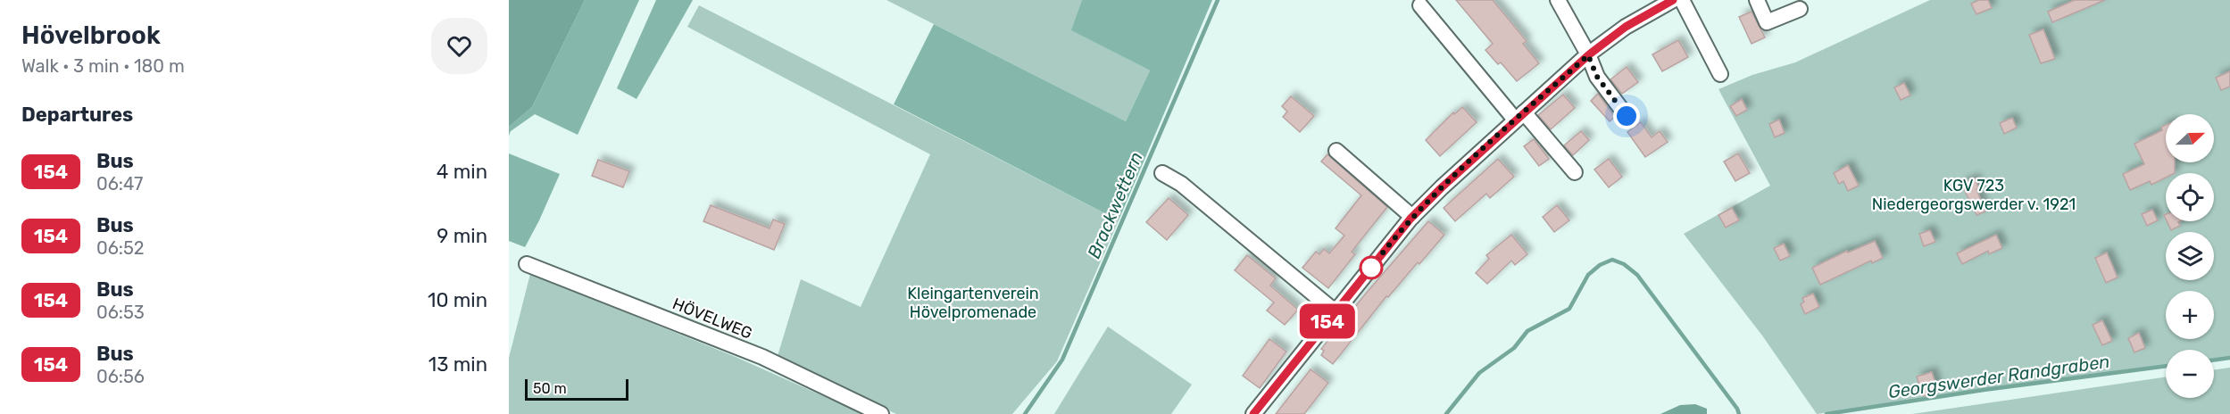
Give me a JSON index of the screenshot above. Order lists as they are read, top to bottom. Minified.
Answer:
{"streets":{"street":["HÖVELWEG"]},"water":["Brackwettern","Georgswerder Randgraben"],"parks":["KGV 723 Niedergeorgswerder v. 1921","Kleingartenverein Hövelpromenade"],"lines":["bus line 154"],"scale_bar":"50 m","north":"right","page":{"heading":[["Hövelbrook","Walk · 3 min · 180 m"],"Departures"],"on_map":"154","map_buttons":["+","−"],"list":[{"mark":"154","name":"Bus","note":"06:47","value":"4 min"},{"mark":"154","name":"Bus","note":"06:52","value":"9 min"},{"mark":"154","name":"Bus","note":"06:53","value":"10 min"},{"mark":"154","name":"Bus","note":"06:56","value":"13 min"}],"scale":"50 m"}}
